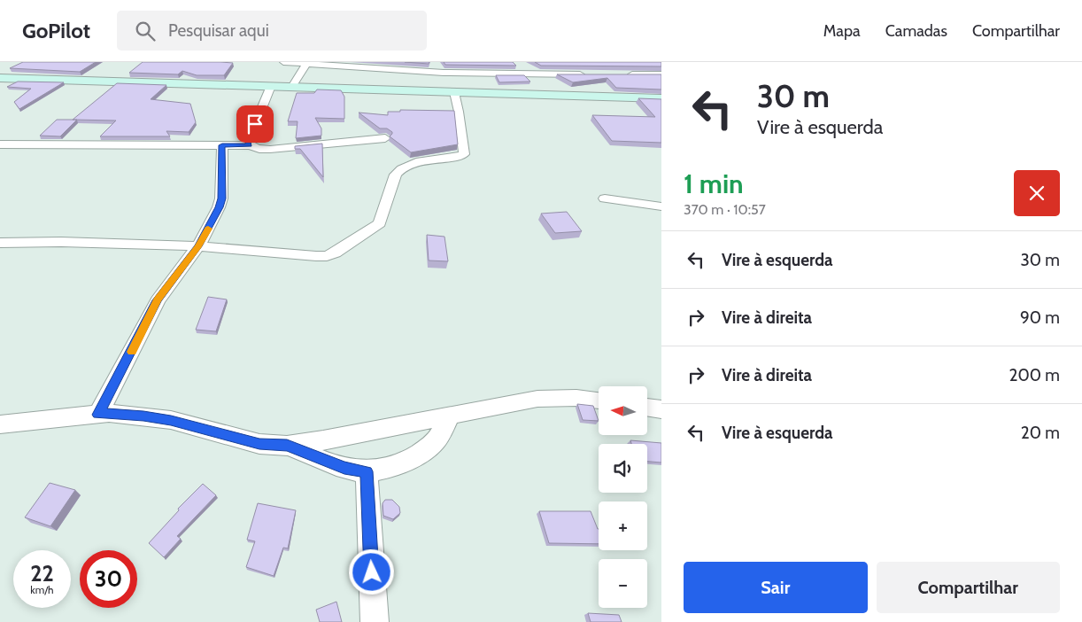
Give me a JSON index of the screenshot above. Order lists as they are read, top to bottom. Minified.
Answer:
{"north":"left","page":{"header":"GoPilot","search":"Pesquisar aqui","nav":["Mapa","Camadas","Compartilhar"],"turn":["30 m","Vire à esquerda"],"heading":["1 min","370 m · 10:57"],"list":[{"name":"Vire à esquerda","value":"30 m"},{"name":"Vire à direita","value":"90 m"},{"name":"Vire à direita","value":"200 m"},{"name":"Vire à esquerda","value":"20 m"}],"map_buttons":["+","−"],"speed":"22 km/h","limit":"30","buttons":["Sair","Compartilhar"]}}
